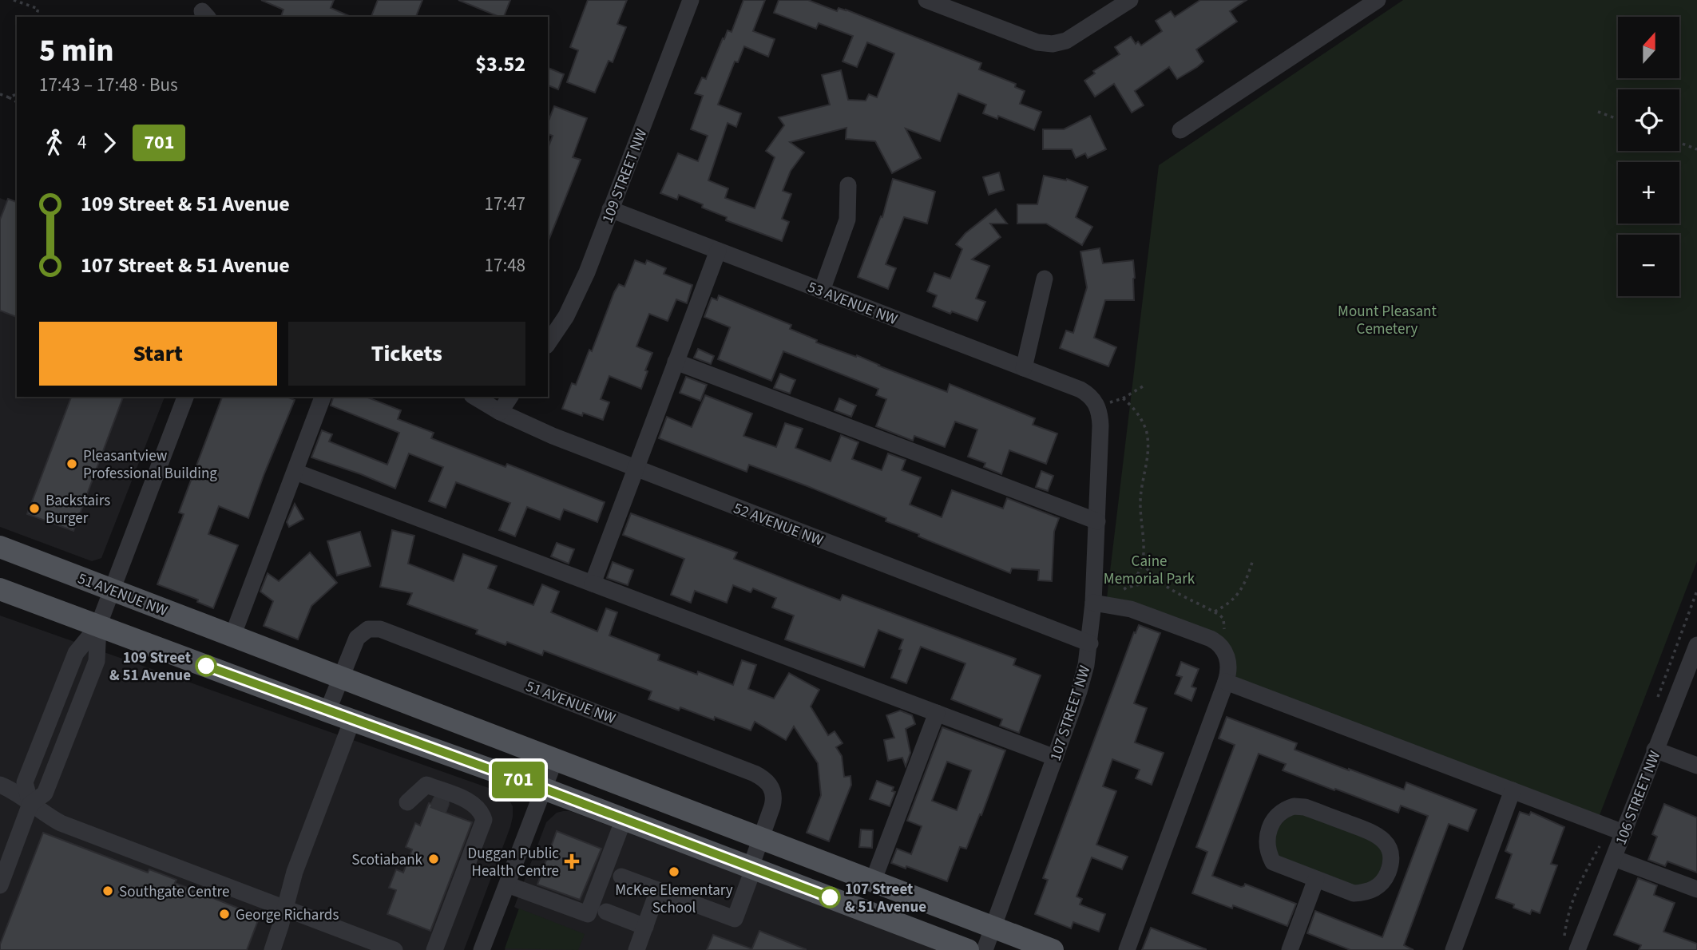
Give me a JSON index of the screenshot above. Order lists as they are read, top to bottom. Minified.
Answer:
{"streets":{"main road":["51 AVENUE NW"],"street":["109 STREET NW","53 AVENUE NW","52 AVENUE NW","107 STREET NW","106 STREET NW"]},"crossings":[["109 STREET NW","53 AVENUE NW"],["53 AVENUE NW","107 STREET NW"],["52 AVENUE NW","107 STREET NW"],["51 AVENUE NW","107 STREET NW"]],"parks":["Mount Pleasant Cemetery","Caine Memorial Park"],"places":{"other":["Pleasantview Professional Building","Backstairs Burger","109 Street & 51 Avenue","Scotiabank","McKee Elementary School","Southgate Centre","107 Street & 51 Avenue","George Richards"],"health":["Duggan Public Health Centre"]},"lines":["bus line 701"],"north":"top","page":{"on_map":"701","map_buttons":["+","−"],"heading":["5 min","17:43 – 17:48 · Bus","$3.52"],"legs":["4","701"],"list":[{"name":"109 Street & 51 Avenue","value":"17:47"},{"name":"107 Street & 51 Avenue","value":"17:48"}],"buttons":["Start","Tickets"]}}
